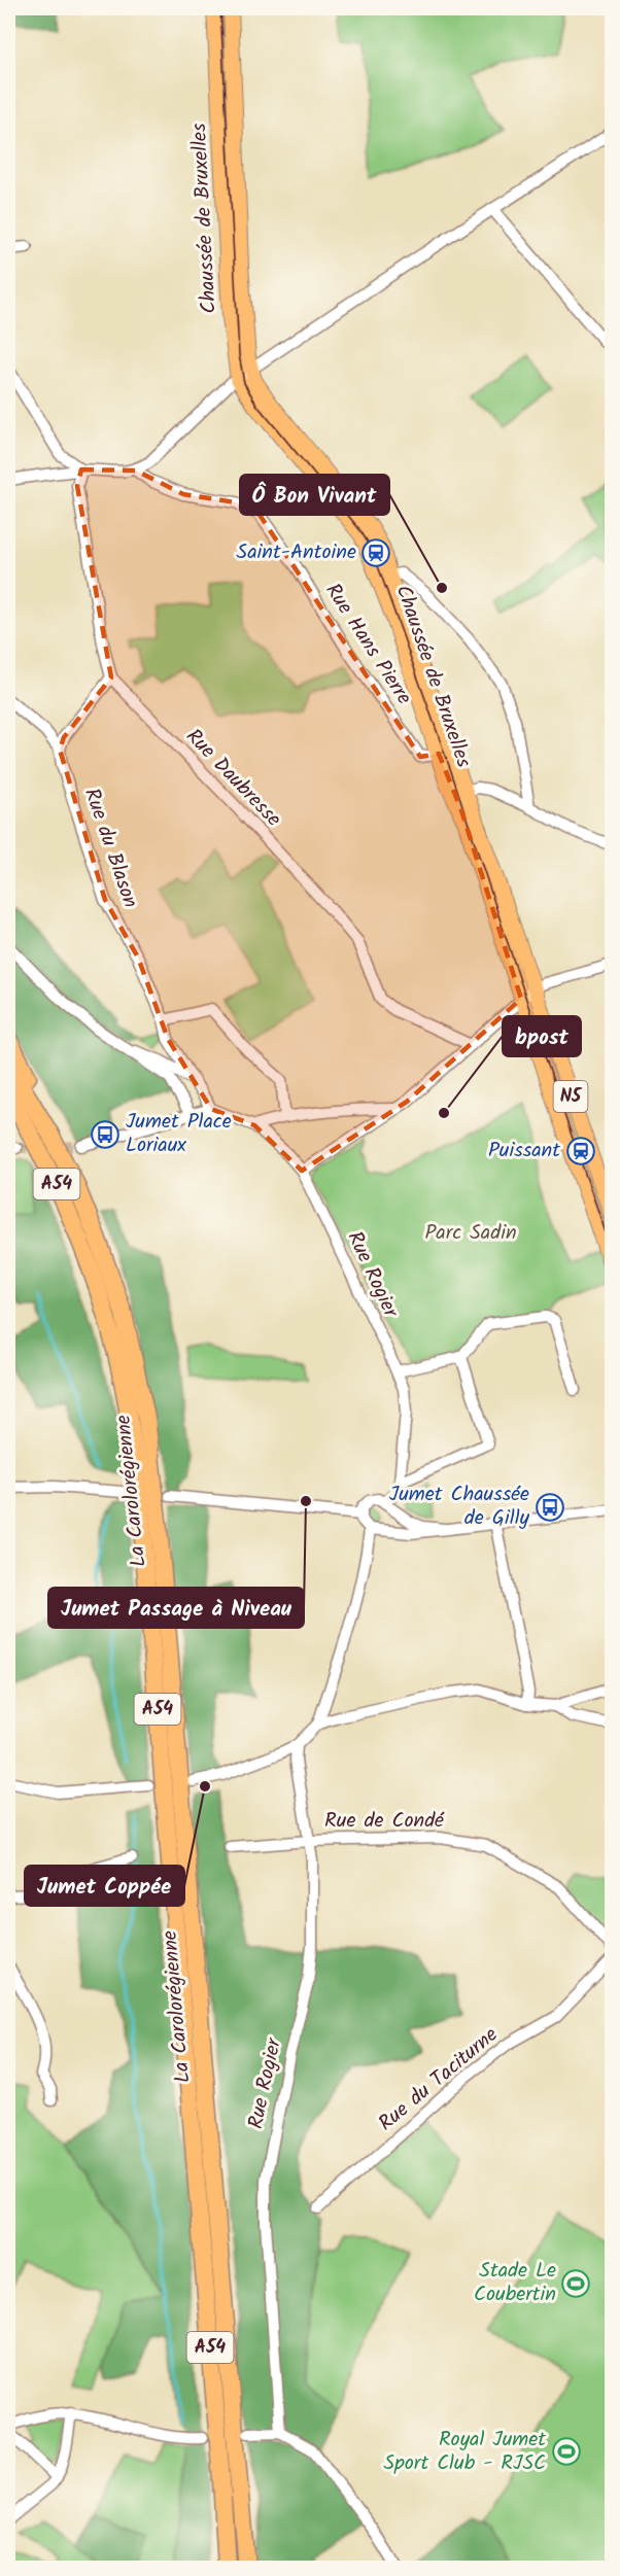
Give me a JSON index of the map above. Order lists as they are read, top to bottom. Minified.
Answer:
{"streets":{"highway":["A54","La Carolorégienne"],"main road":["Chaussée de Bruxelles","N5"],"street":["Rue Hans Pierre","Rue Daubresse","Rue du Blason","Rue Rogier","Rue de Condé","Rue du Taciturne"]},"crossings":[["Chaussée de Bruxelles","Rue Hans Pierre"],["Rue Rogier","Rue de Condé"]],"parks":["Parc Sadin"],"places":{"station":["Saint-Antoine","Puissant"],"other":["Ô Bon Vivant","bpost","Jumet Passage à Niveau","Jumet Coppée"],"bus stop":["Jumet Place Loriaux","Jumet Chaussée de Gilly"],"sports":["Stade Le Coubertin","Royal Jumet Sport Club - RJSC"]}}
